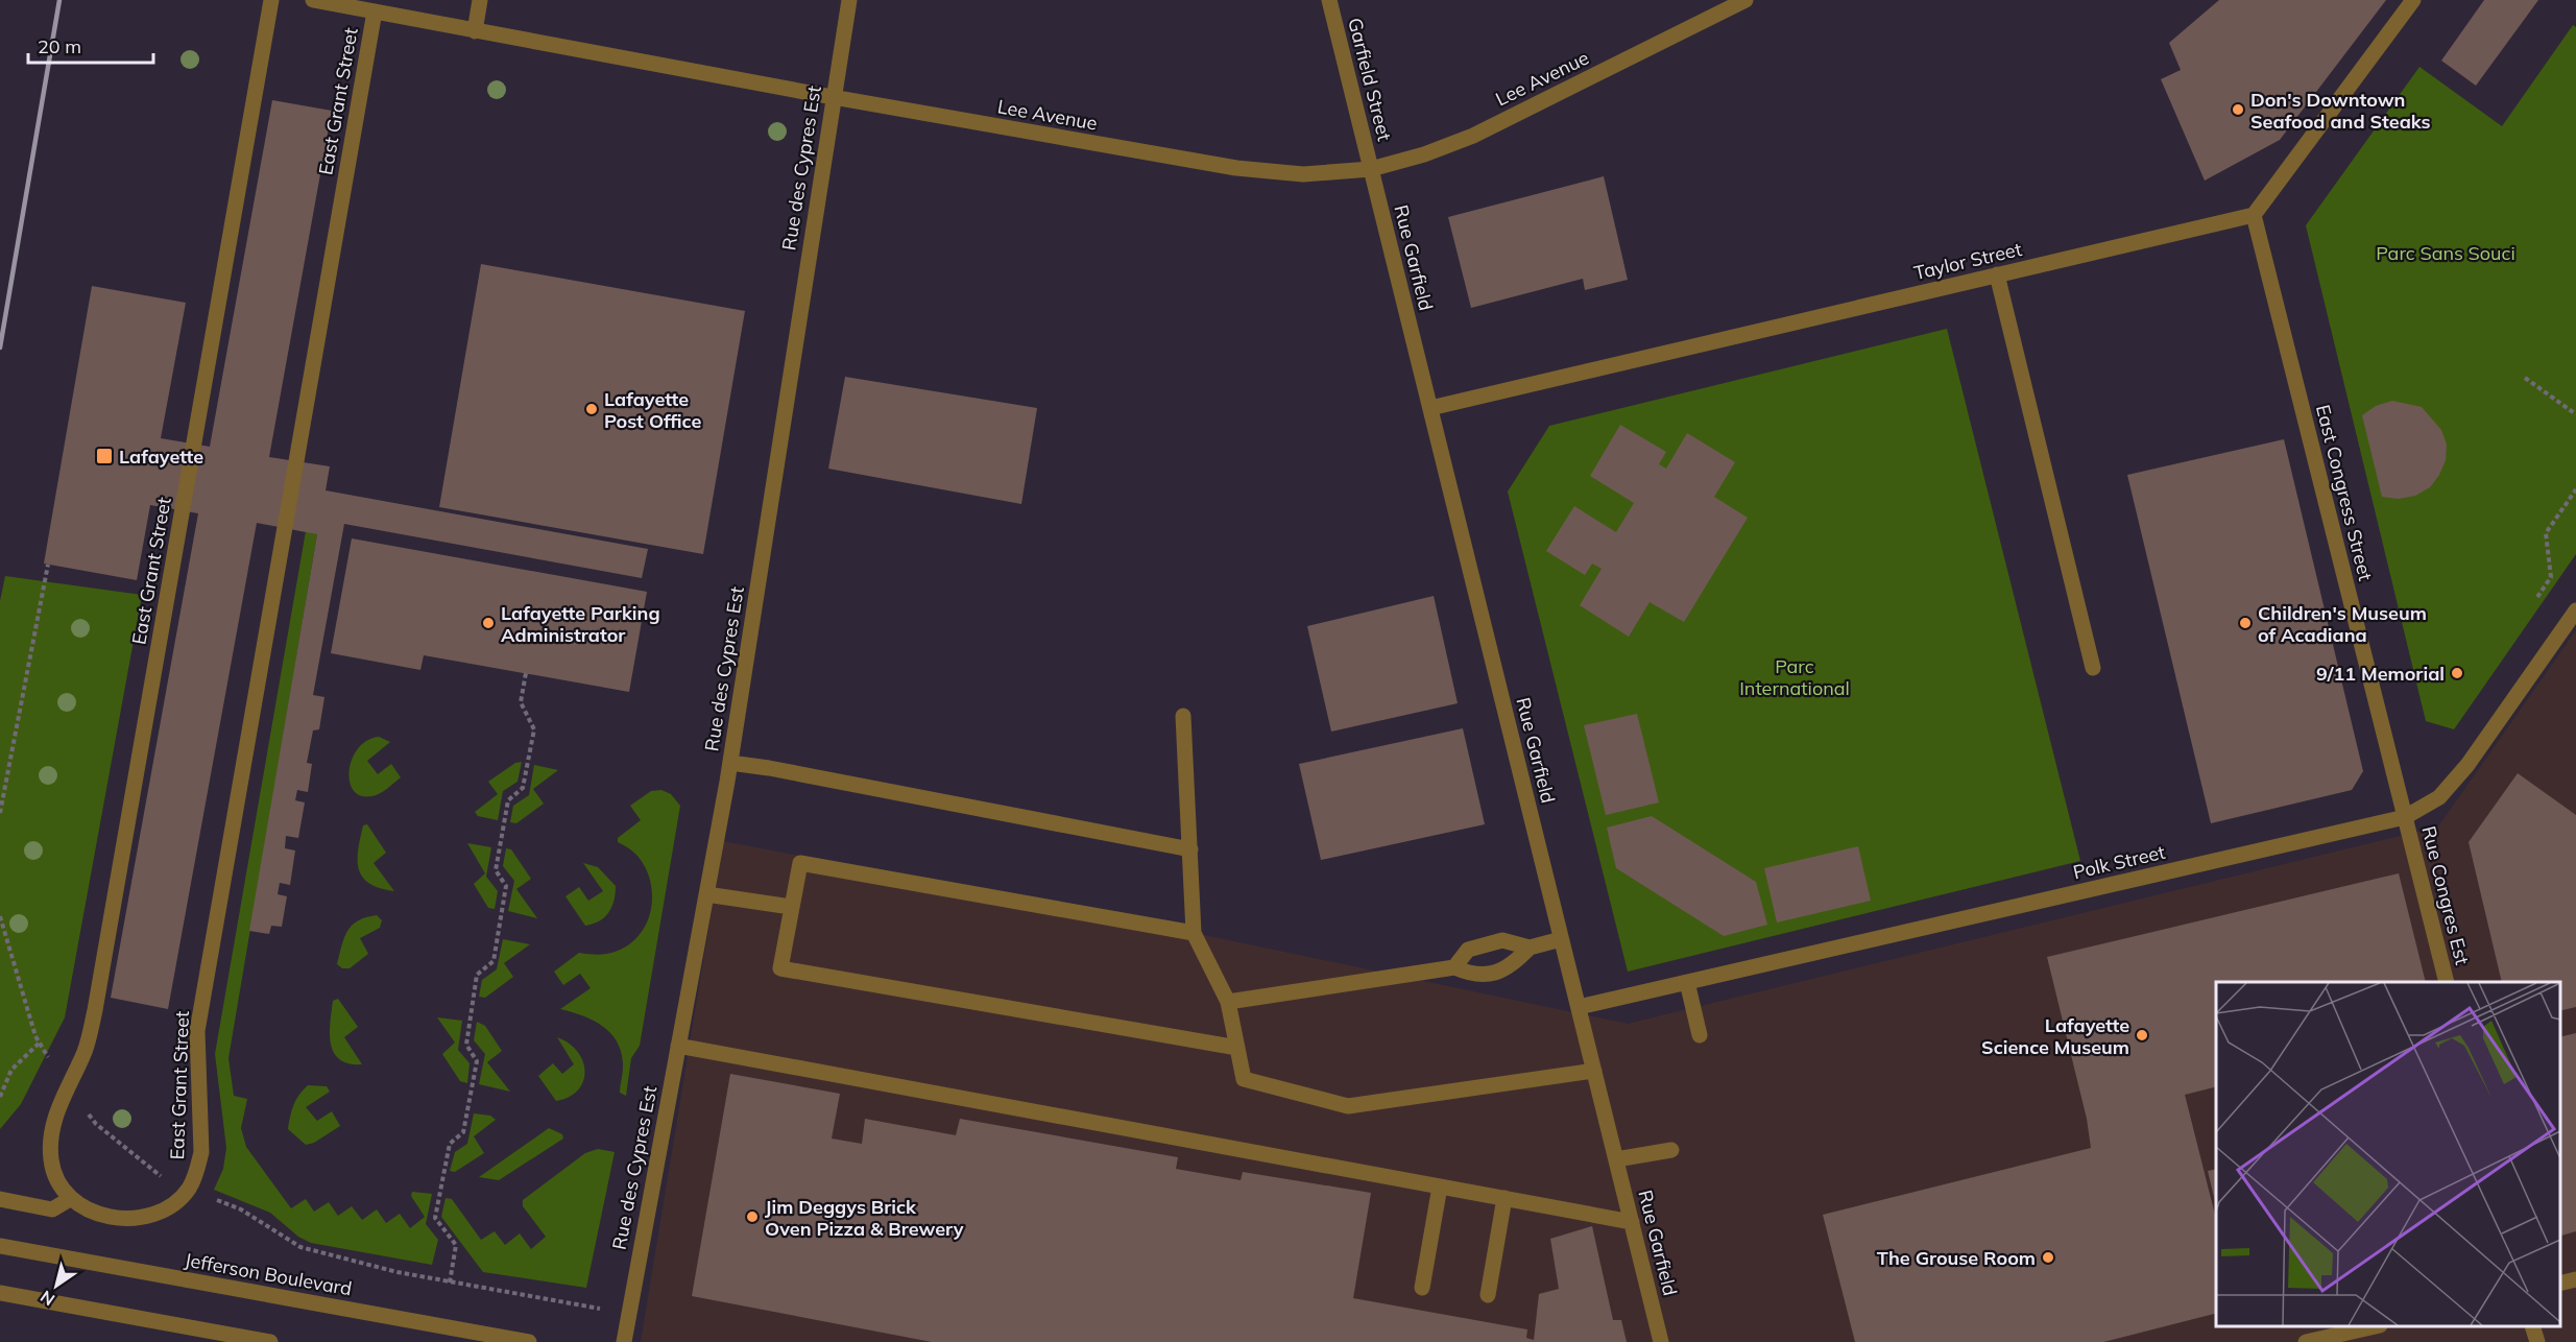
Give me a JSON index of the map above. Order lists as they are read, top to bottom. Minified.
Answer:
{"streets":{"street":["Lee Avenue","Garfield Street","East Grant Street","Rue des Cypres Est","Rue Garfield","Taylor Street","East Congress Street","Polk Street","Rue Congres Est","Jefferson Boulevard"]},"crossings":[["Lee Avenue","Garfield Street"],["Lee Avenue","East Grant Street"],["Lee Avenue","Rue des Cypres Est"],["Lee Avenue","Rue Garfield"],["Garfield Street","Rue Garfield"],["Rue Garfield","Taylor Street"],["Rue Garfield","Polk Street"],["Taylor Street","East Congress Street"],["East Congress Street","Polk Street"],["East Congress Street","Rue Congres Est"],["Polk Street","Rue Congres Est"]],"parks":["Parc Sans Souci","Parc International"],"places":{"other":["Don's Downtown Seafood and Steaks","Lafayette Post Office","Lafayette Parking Administrator","Children's Museum of Acadiana","9/11 Memorial","Lafayette Science Museum","Jim Deggys Brick Oven Pizza & Brewery","The Grouse Room"],"transit":["Lafayette"]},"scale_bar":"20 m","north":"bottom left"}
